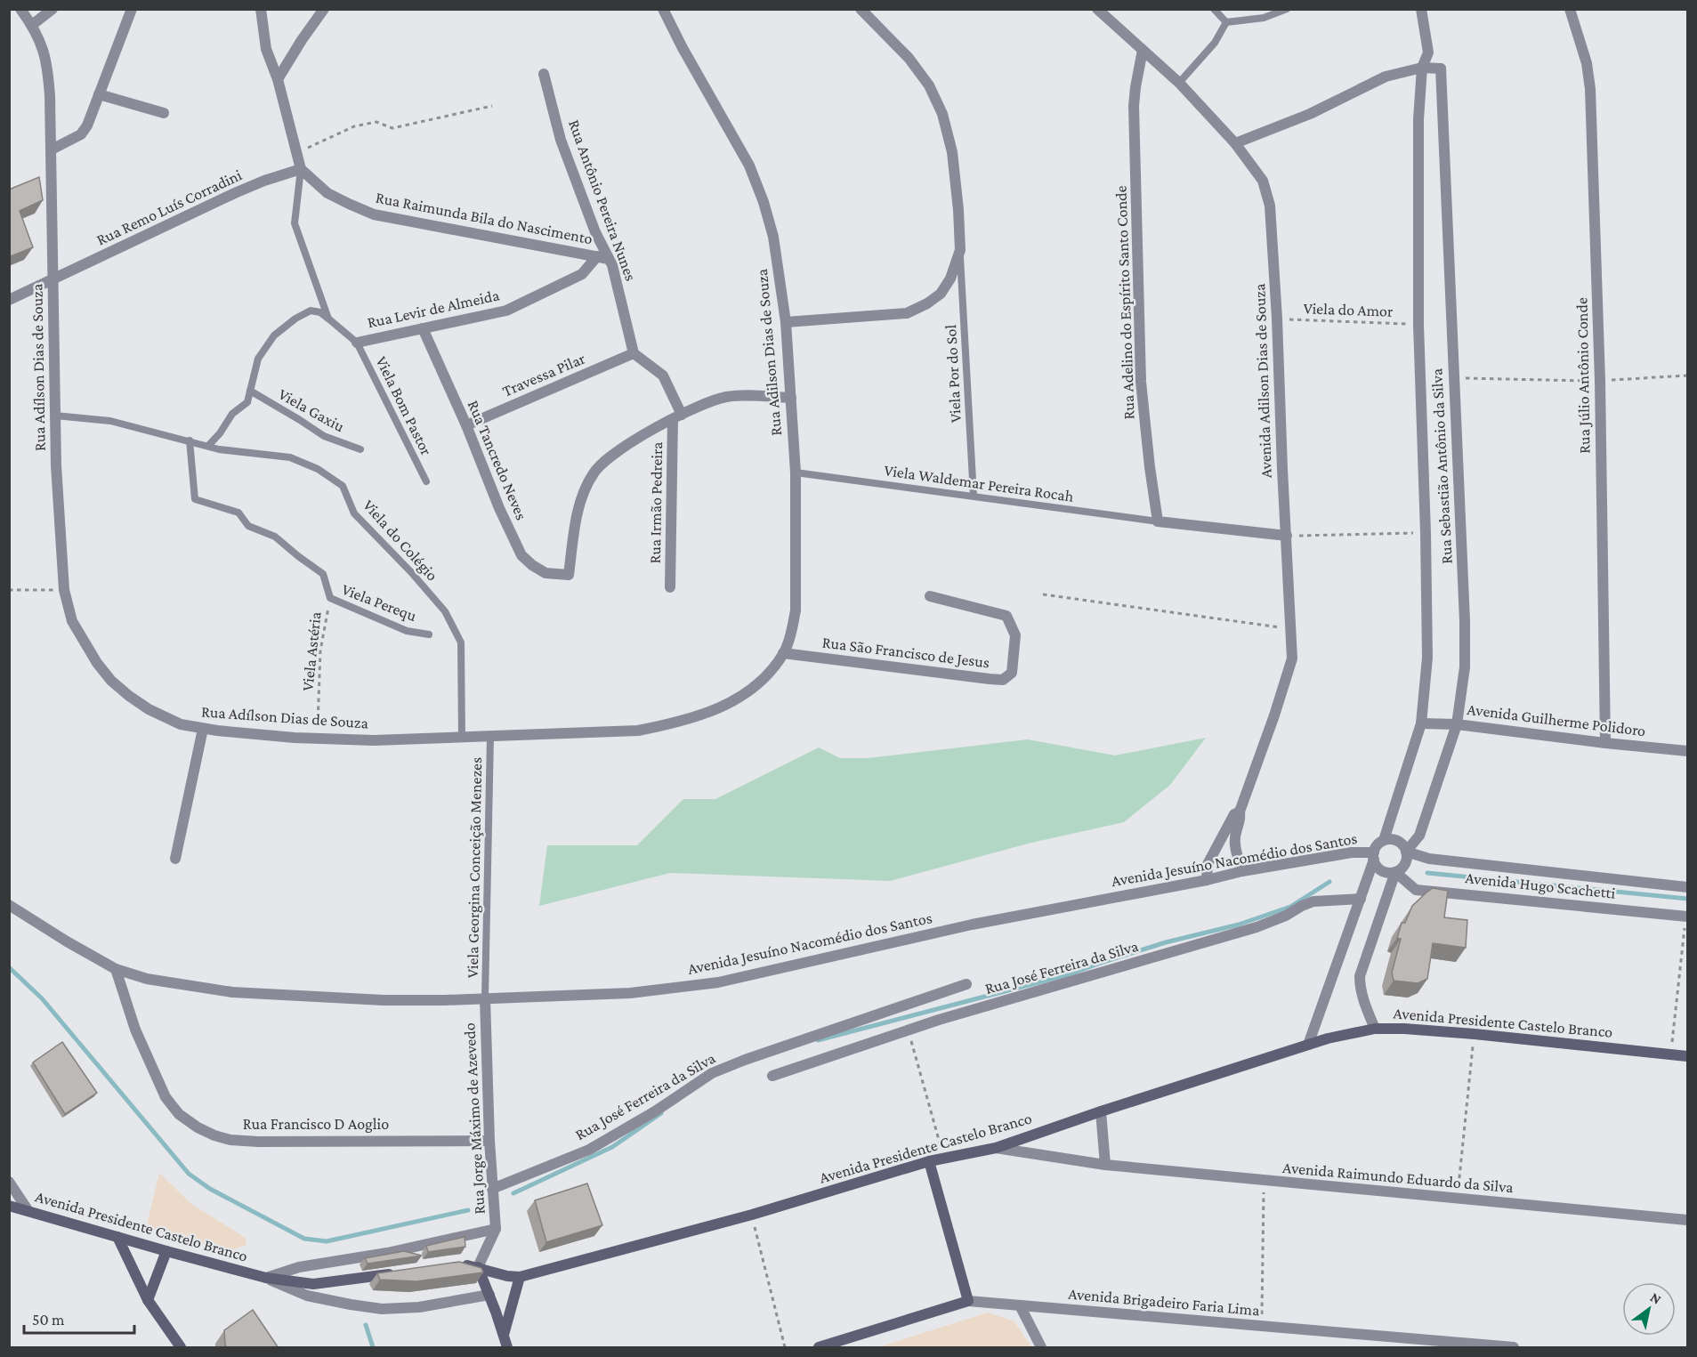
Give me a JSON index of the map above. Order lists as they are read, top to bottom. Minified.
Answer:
{"streets":{"street":["Rua Antônio Pereira Nunes","Rua Remo Luís Corradini","Rua Raimunda Bila do Nascimento","Rua Adelino do Espírito Santo Conde","Rua Levir de Almeida","Rua Adilson Dias de Souza","Rua Adílson Dias de Souza","Travessa Pilar","Rua Júlio Antônio Conde","Avenida Adilson Dias de Souza","Rua Tancredo Neves","Rua Sebastião Antônio da Silva","Rua Irmão Pedreira","Rua São Francisco de Jesus","Avenida Guilherme Polidoro","Avenida Jesuíno Nacomédio dos Santos","Avenida Hugo Scachetti","Rua José Ferreira da Silva","Avenida Presidente Castelo Branco","Rua Jorge Máximo de Azevedo","Rua Francisco D Aoglio","Avenida Raimundo Eduardo da Silva","Avenida Brigadeiro Faria Lima"],"lane":["Viela Por do Sol","Viela Bom Pastor","Viela Gaxiu","Viela Waldemar Pereira Rocah","Viela do Colégio","Viela Perequ","Viela Georgina Conceição Menezes"],"path":["Viela do Amor","Viela Astéria"]},"crossings":[["Rua Antônio Pereira Nunes","Rua Raimunda Bila do Nascimento"],["Rua Antônio Pereira Nunes","Travessa Pilar"],["Rua Remo Luís Corradini","Rua Raimunda Bila do Nascimento"],["Rua Remo Luís Corradini","Rua Adílson Dias de Souza"],["Rua Raimunda Bila do Nascimento","Rua Levir de Almeida"],["Rua Adelino do Espírito Santo Conde","Avenida Adilson Dias de Souza"],["Rua Adelino do Espírito Santo Conde","Viela Waldemar Pereira Rocah"],["Rua Levir de Almeida","Viela Bom Pastor"],["Rua Levir de Almeida","Rua Tancredo Neves"],["Viela do Amor","Avenida Adilson Dias de Souza"],["Viela do Amor","Rua Sebastião Antônio da Silva"],["Rua Adilson Dias de Souza","Rua Adílson Dias de Souza"],["Rua Adilson Dias de Souza","Viela Waldemar Pereira Rocah"],["Rua Adilson Dias de Souza","Rua São Francisco de Jesus"],["Rua Adílson Dias de Souza","Viela do Colégio"],["Rua Adílson Dias de Souza","Viela Astéria"],["Rua Adílson Dias de Souza","Rua São Francisco de Jesus"],["Rua Adílson Dias de Souza","Viela Georgina Conceição Menezes"],["Viela Por do Sol","Viela Waldemar Pereira Rocah"],["Travessa Pilar","Rua Tancredo Neves"],["Rua Júlio Antônio Conde","Avenida Guilherme Polidoro"],["Avenida Adilson Dias de Souza","Avenida Jesuíno Nacomédio dos Santos"],["Rua Tancredo Neves","Rua Irmão Pedreira"],["Rua Sebastião Antônio da Silva","Avenida Guilherme Polidoro"],["Rua Sebastião Antônio da Silva","Avenida Jesuíno Nacomédio dos Santos"],["Rua Sebastião Antônio da Silva","Avenida Hugo Scachetti"],["Viela do Colégio","Viela Perequ"],["Viela Perequ","Viela Astéria"],["Avenida Jesuíno Nacomédio dos Santos","Viela Georgina Conceição Menezes"],["Avenida Jesuíno Nacomédio dos Santos","Avenida Hugo Scachetti"],["Avenida Jesuíno Nacomédio dos Santos","Rua Jorge Máximo de Azevedo"],["Avenida Jesuíno Nacomédio dos Santos","Rua Francisco D Aoglio"],["Viela Georgina Conceição Menezes","Rua Jorge Máximo de Azevedo"],["Rua José Ferreira da Silva","Rua Jorge Máximo de Azevedo"],["Avenida Presidente Castelo Branco","Rua Jorge Máximo de Azevedo"],["Avenida Presidente Castelo Branco","Avenida Raimundo Eduardo da Silva"],["Rua Jorge Máximo de Azevedo","Rua Francisco D Aoglio"]],"scale_bar":"50 m","north":"top right"}
